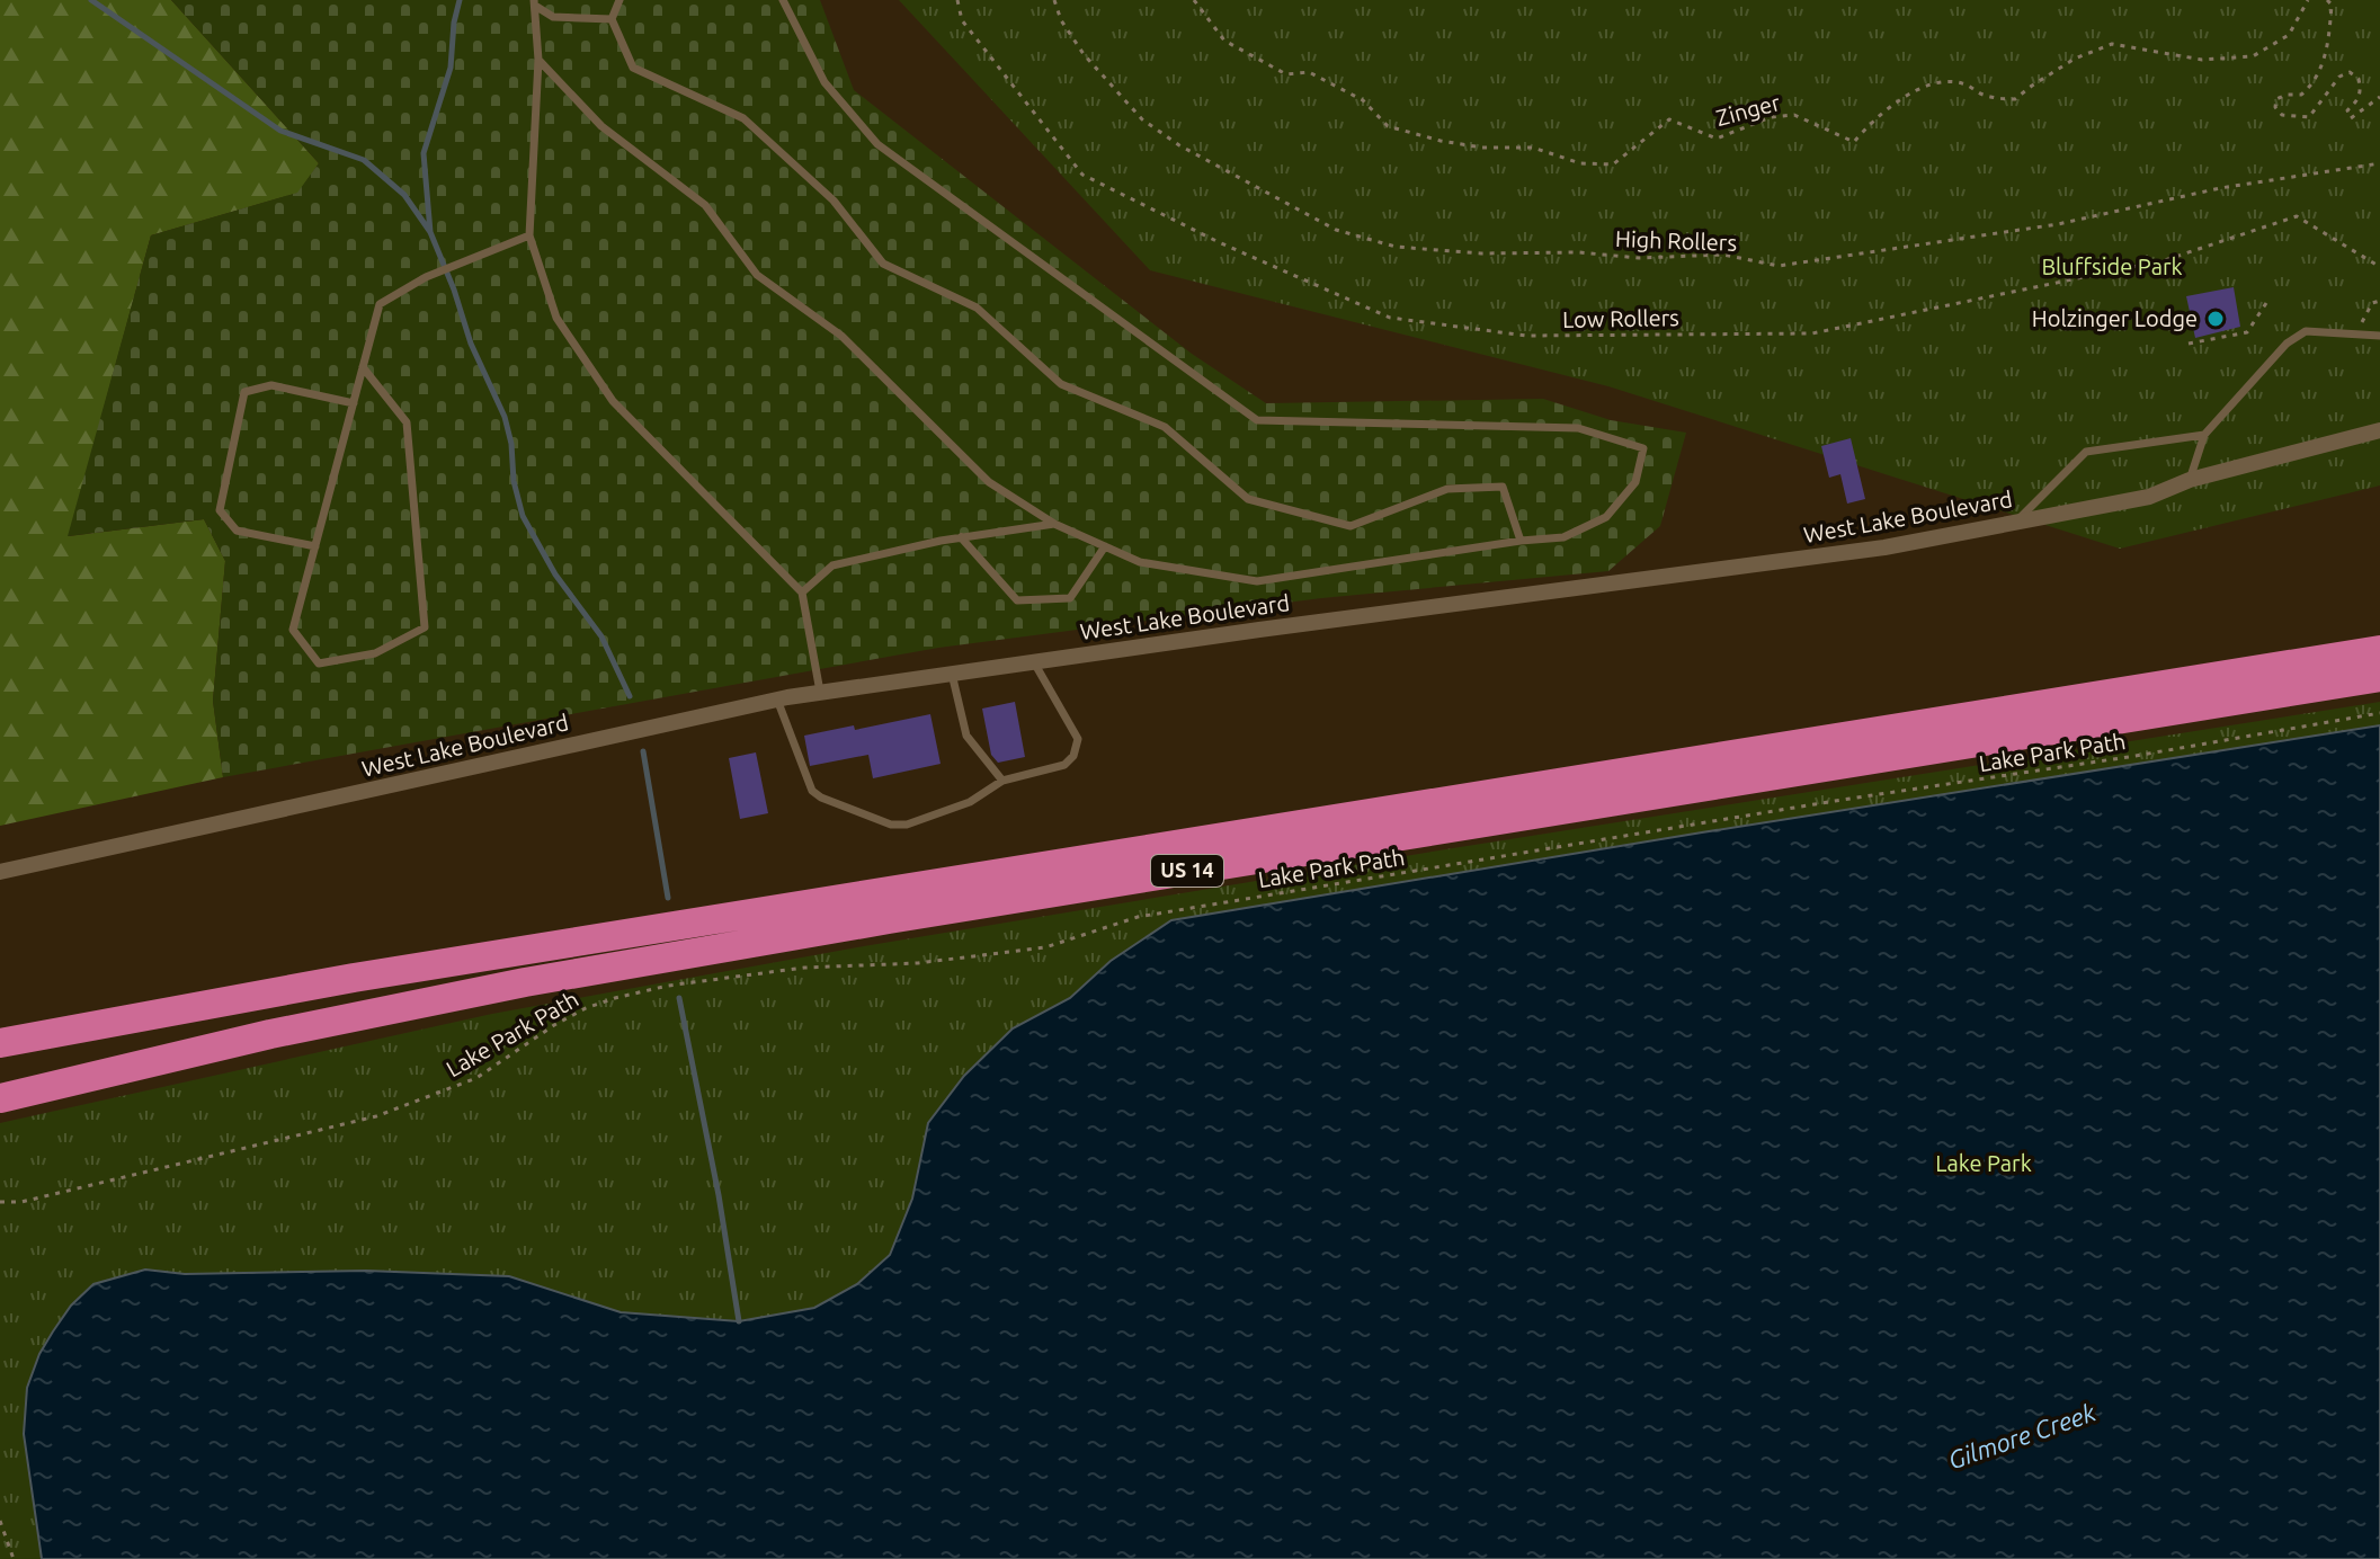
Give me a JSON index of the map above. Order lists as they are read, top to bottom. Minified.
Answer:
{"streets":{"highway":["US 14"],"street":["West Lake Boulevard"],"path":["Zinger","High Rollers","Low Rollers","Lake Park Path"]},"water":["Gilmore Creek"],"parks":["Bluffside Park","Lake Park"],"places":["Holzinger Lodge"]}
